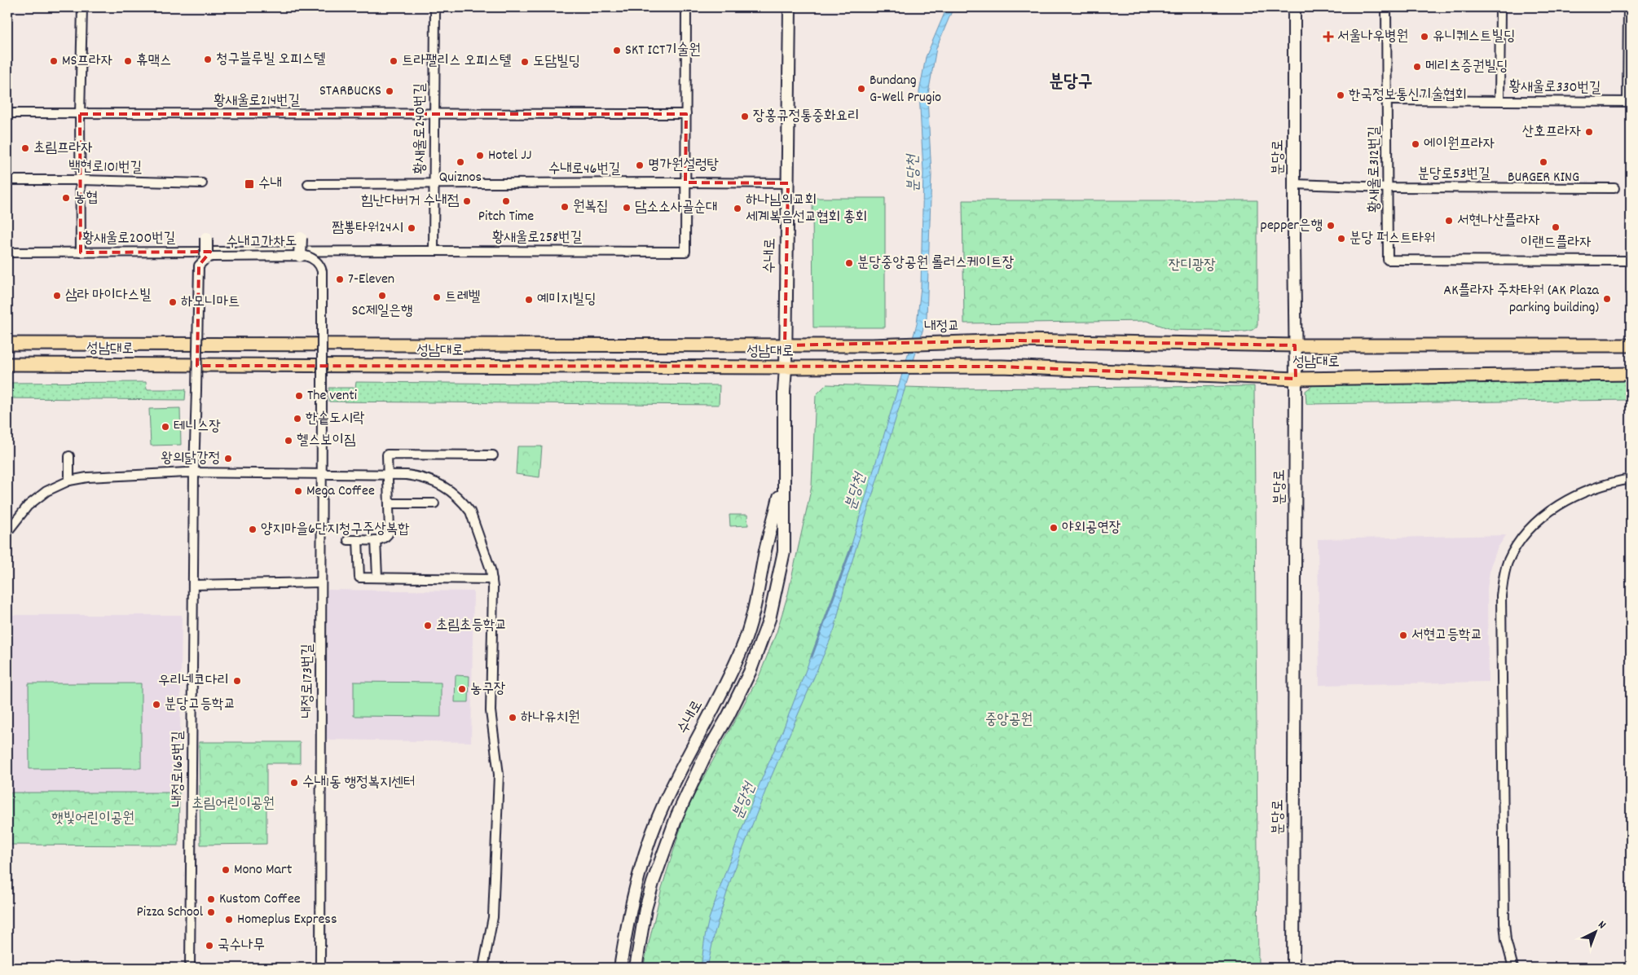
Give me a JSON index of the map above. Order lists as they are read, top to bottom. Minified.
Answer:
{"streets":{"main road":["분당로","수내로","내정교","성남대로"],"street":["황새울로330번길","황새울로214번길","황새울로240번길","백현로101번길","수내로46번길","황새울로312번길","분당로53번길","황새울로258번길","황새울로200번길","수내고가차도","내정로173번길","내정로165번길"]},"crossings":[["황새울로330번길","황새울로312번길"],["황새울로214번길","황새울로240번길"],["황새울로240번길","수내로46번길"],["황새울로240번길","황새울로258번길"],["분당로","분당로53번길"],["분당로","성남대로"],["수내로46번길","황새울로258번길"],["수내로46번길","수내로"],["황새울로312번길","분당로53번길"],["황새울로258번길","황새울로200번길"],["수내고가차도","내정로173번길"],["수내고가차도","내정로165번길"],["수내로","성남대로"],["내정교","성남대로"]],"districts":["분당구"],"water":["분당천"],"parks":["잔디광장","중앙공원","초림어린이공원","햇빛어린이공원"],"places":{"health":["서울나우병원"],"other":["유니퀘스트빌딩","SKT ICT기술원","청구블루빌 오피스텔","MS프라자","휴맥스","트라팰리스 오피스텔","도담빌딩","메리츠증권빌딩","Bundang G-Well Prugio","STARBUCKS","한국정보통신기술협회","장홍규정통중화요리","산호프라자","에이원프라자","초림프라자","Hotel JJ","Quiznos","BURGER KING","명가원설렁탕","농협","힘난다버거 수내점","Pitch Time","원복집","담소소사골순대","하나님의교회 세계복음선교협회 총회","서현나산플라자","pepper은행","이랜드플라자","짬뽕타워24시","분당 퍼스트타워","분당중앙공원 롤러스케이트장","7-Eleven","삼라 마이다스빌","SC제일은행","트레벨","AK플라자 주차타워 (AK Plaza parking building)","예미지빌딩","하모니마트","The venti","한솥도시락","테니스장","헬스보이짐","왕의닭강정","Mega Coffee","야외공연장","양지마을6단지청구주상복합","초림초등학교","서현고등학교","우리네코다리","농구장","분당고등학교","하나유치원","수내1동 행정복지센터","Mono Mart","Kustom Coffee","Pizza School","Homeplus Express","국수나무"],"transit":["수내"]},"north":"top right"}
